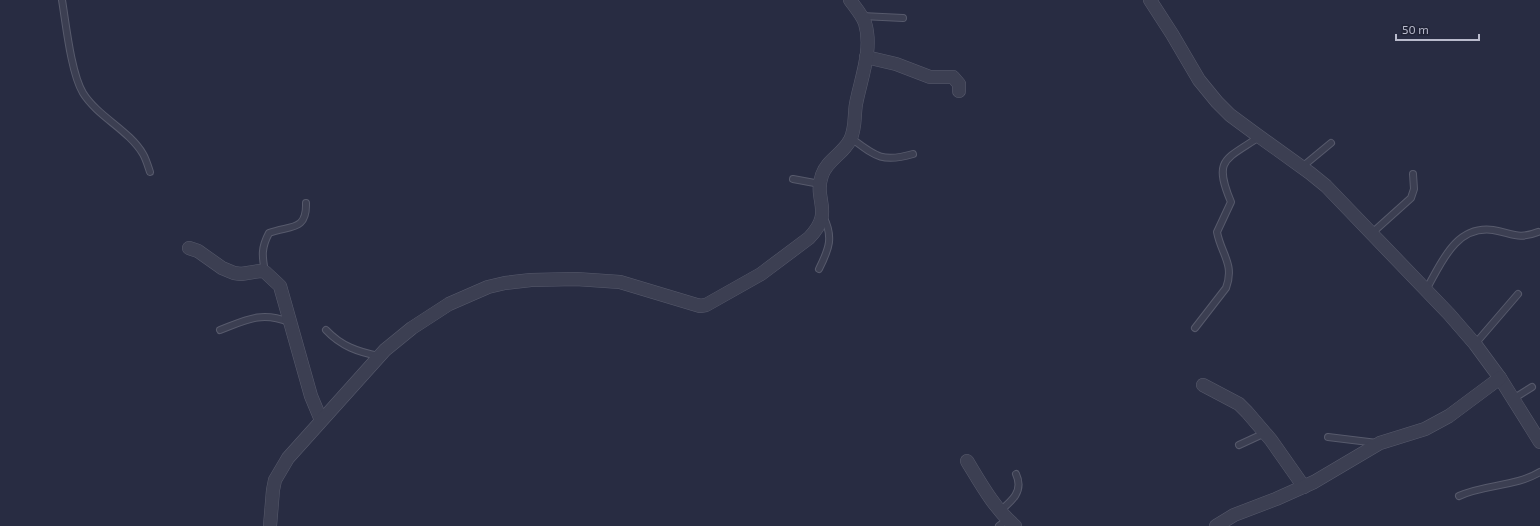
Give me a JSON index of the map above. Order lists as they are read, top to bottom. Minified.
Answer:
{"scale_bar":"50 m"}
